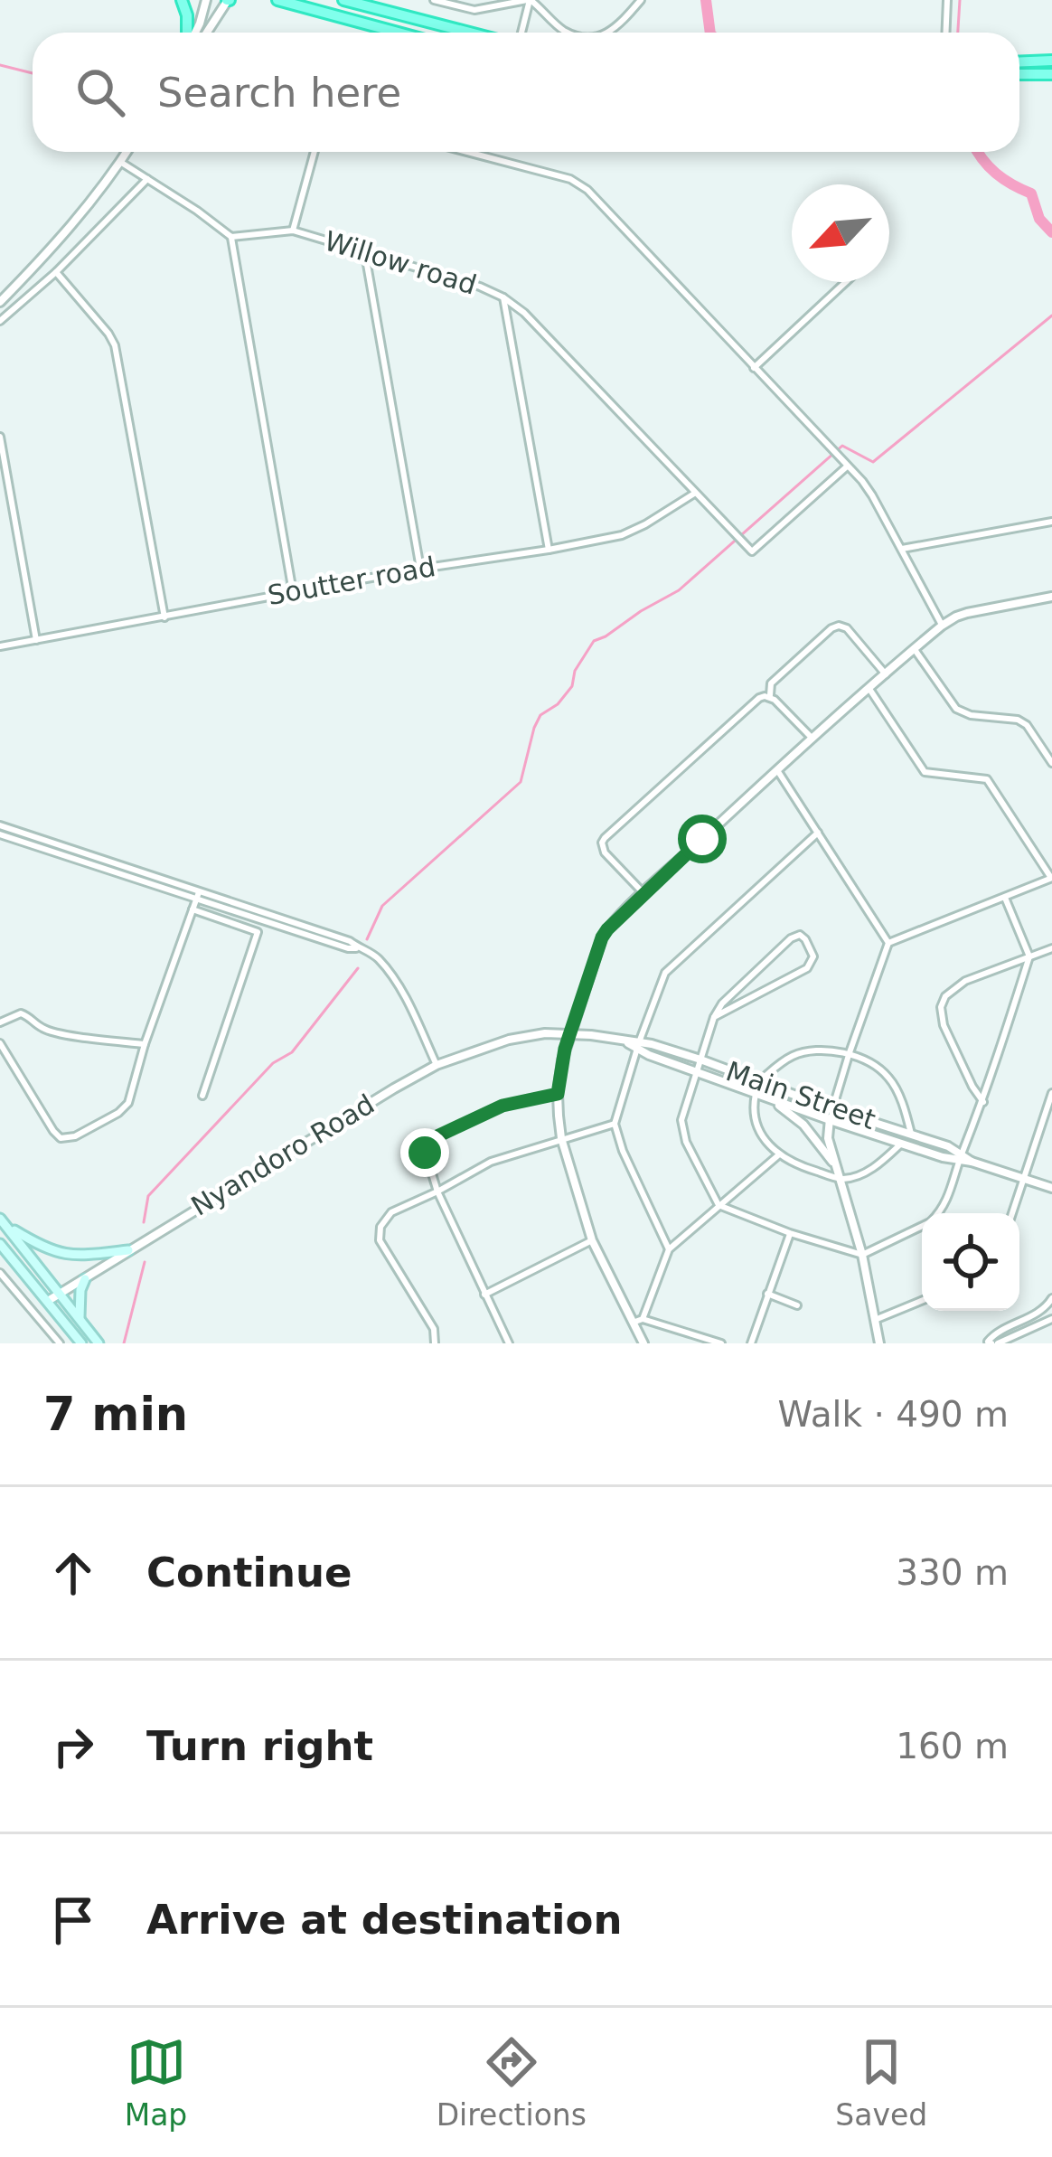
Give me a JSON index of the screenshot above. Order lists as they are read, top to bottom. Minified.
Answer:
{"streets":{"street":["Willow road","Soutter road","Main Street","Nyandoro Road"]},"crossings":[["Willow road","Soutter road"],["Main Street","Nyandoro Road"]],"north":"bottom left","page":{"search":"Search here","heading":["7 min","Walk · 490 m"],"list":[["Continue","330 m"],["Turn right","160 m"],"Arrive at destination"],"nav":["Map","Directions","Saved"]}}
